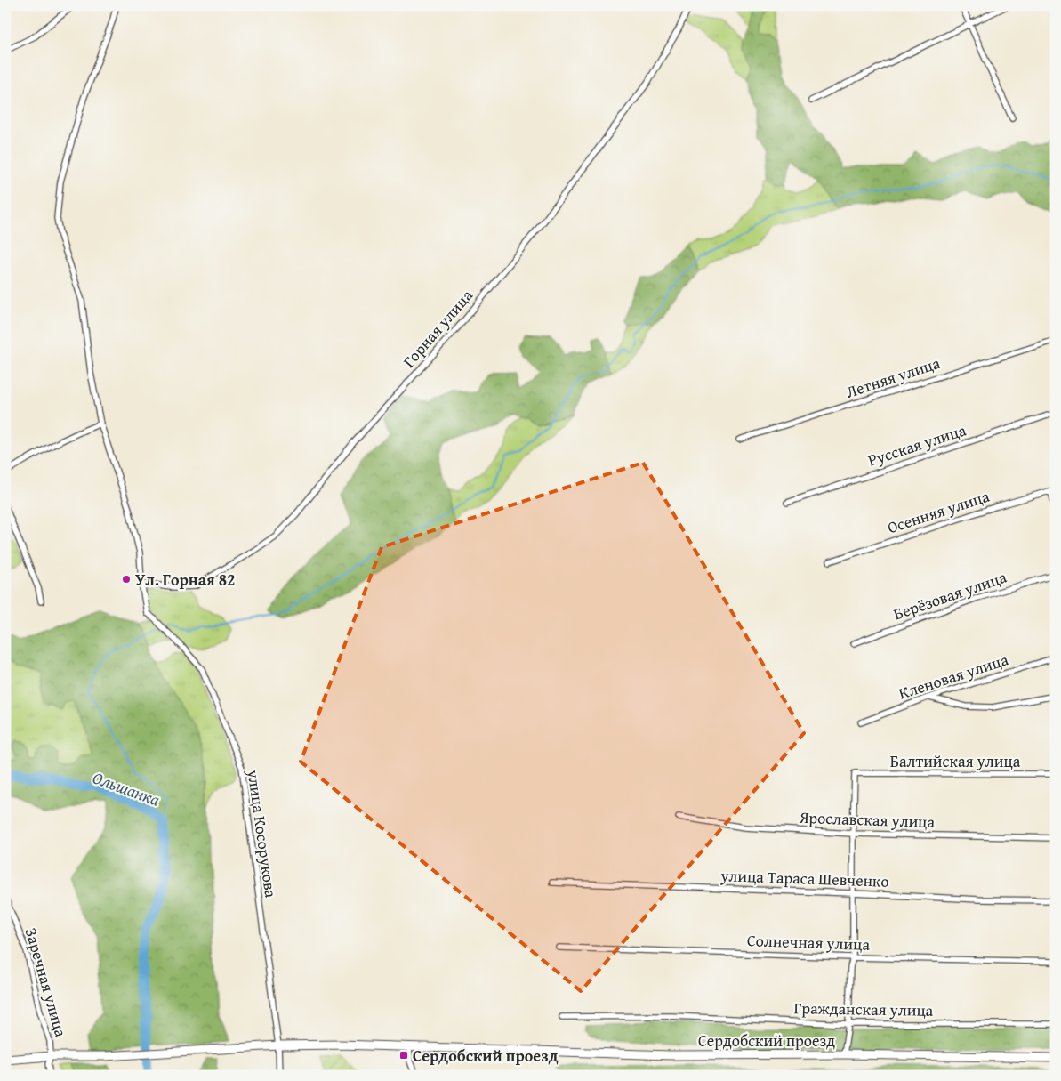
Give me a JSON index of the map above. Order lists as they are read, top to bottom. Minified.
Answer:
{"streets":{"main road":["Сердобский проезд"],"street":["Горная улица","Летняя улица","Русская улица","Осенняя улица","Берёзовая улица","Кленовая улица","Балтийская улица","Ярославская улица","улица Косорукова","улица Тараса Шевченко","Солнечная улица","Заречная улица","Гражданская улица"]},"crossings":[["Горная улица","улица Косорукова"],["Балтийская улица","Ярославская улица"],["улица Косорукова","Сердобский проезд"],["Заречная улица","Сердобский проезд"]],"water":["Ольшанка"],"places":{"other":["Ул. Горная 82"],"transit":["Сердобский проезд"]}}
